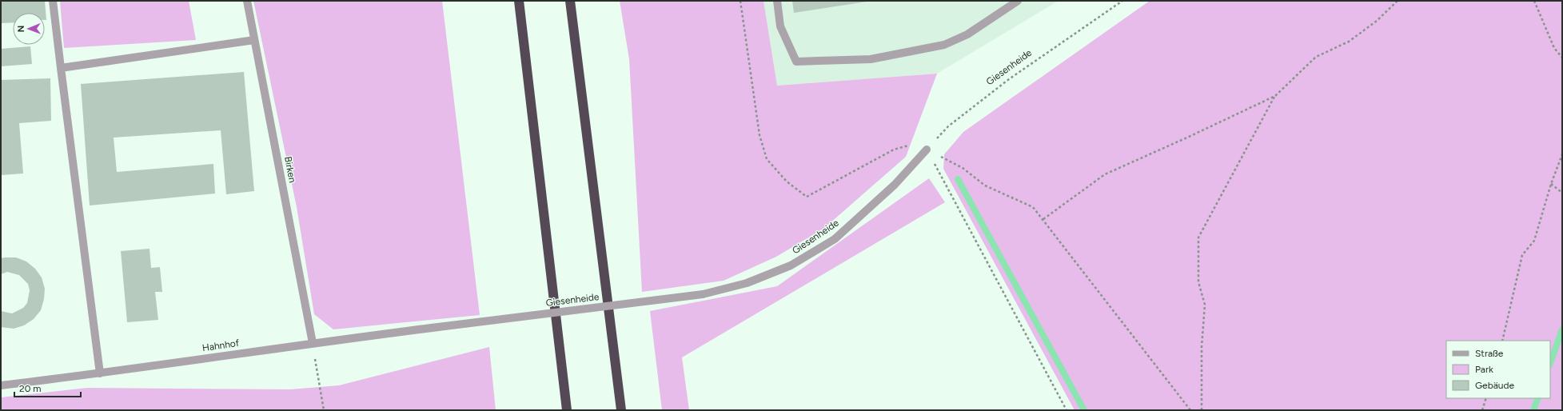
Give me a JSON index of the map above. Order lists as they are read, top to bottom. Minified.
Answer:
{"streets":{"street":["Giesenheide","Birken","Hahnhof"]},"crossings":[["Giesenheide","Hahnhof"],["Birken","Hahnhof"]],"legend":["Straße","Park","Gebäude"],"scale_bar":"20 m","north":"left"}
